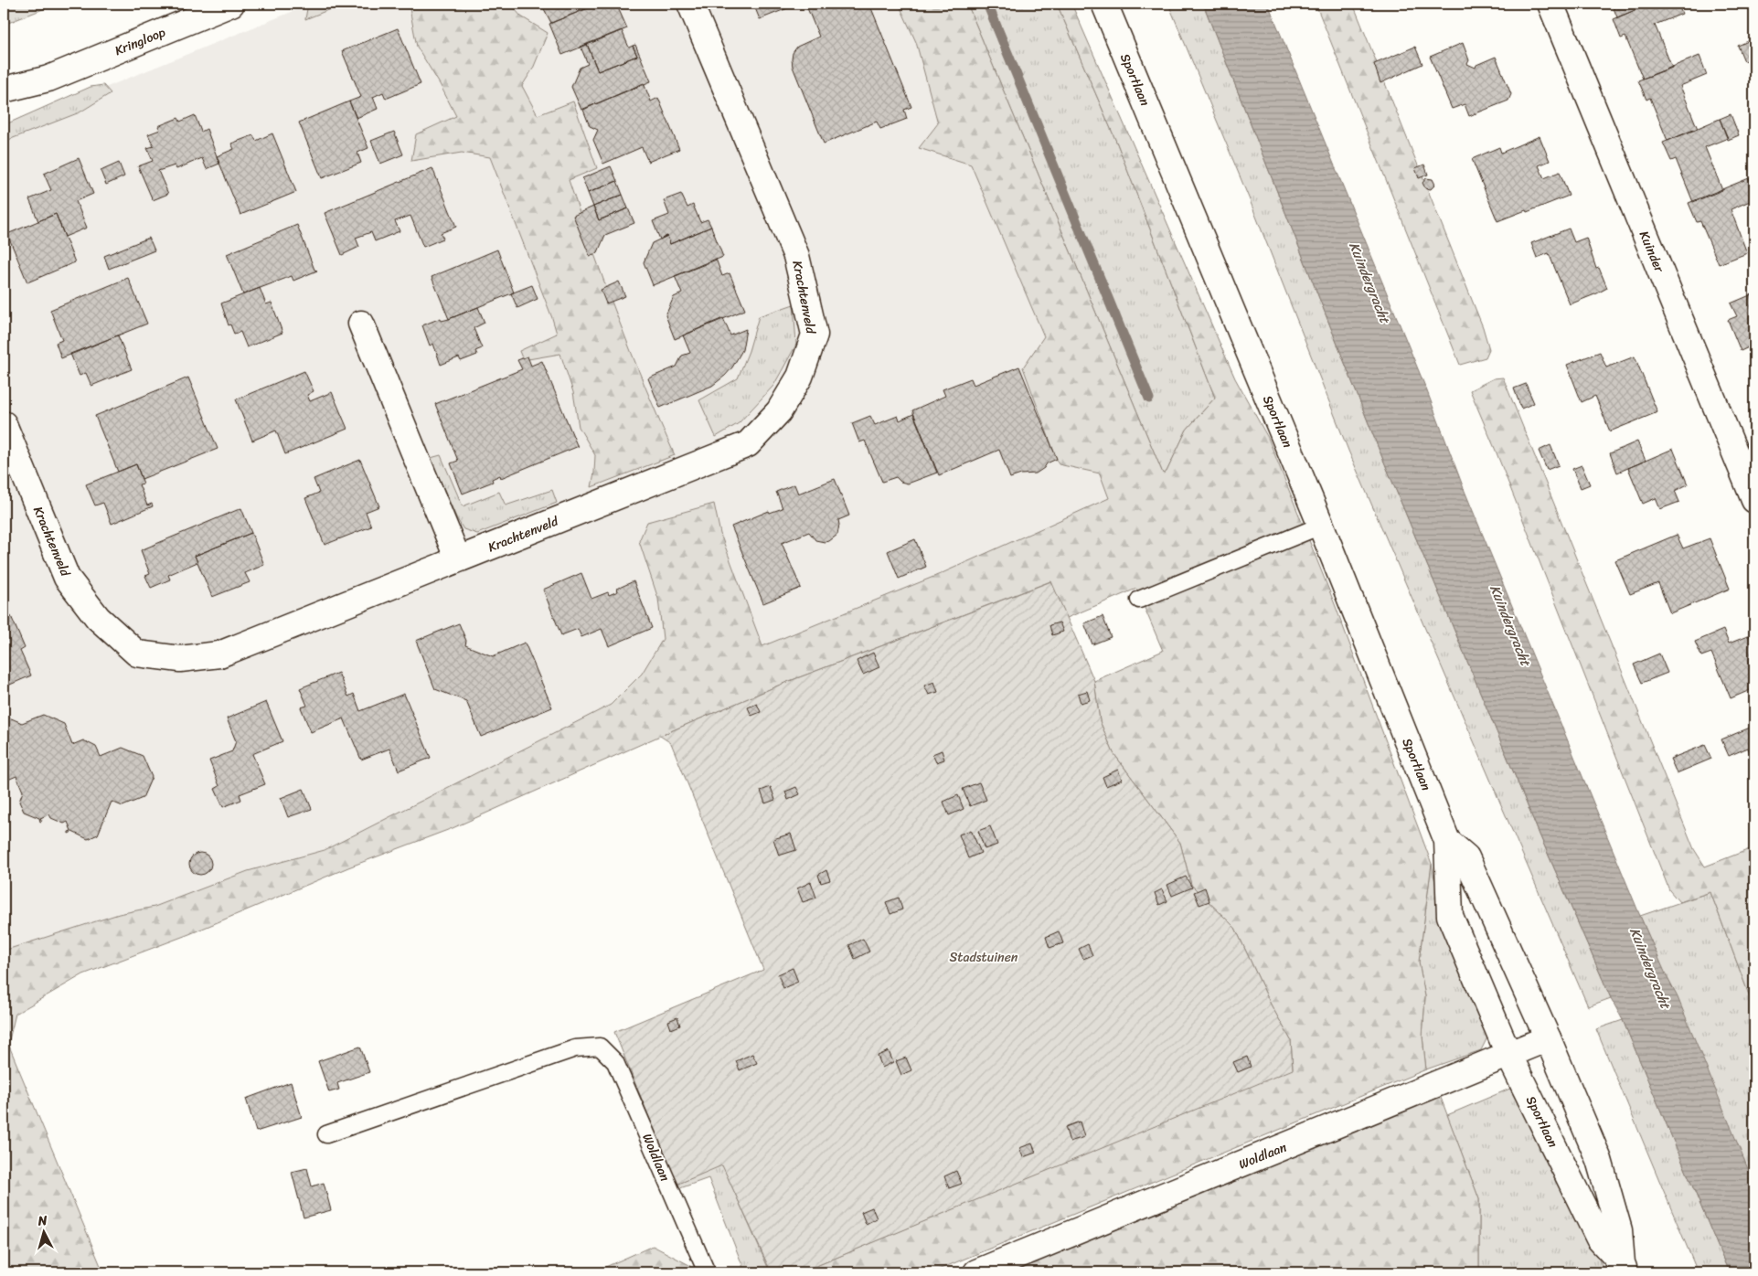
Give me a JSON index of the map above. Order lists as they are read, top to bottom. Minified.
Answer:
{"streets":{"street":["Kringloop","Sportlaan","Kuinder","Krachtenveld","Woldlaan"]},"crossings":[["Sportlaan","Woldlaan"]],"water":["Kuindergracht"],"parks":["Stadstuinen"],"north":"top"}
